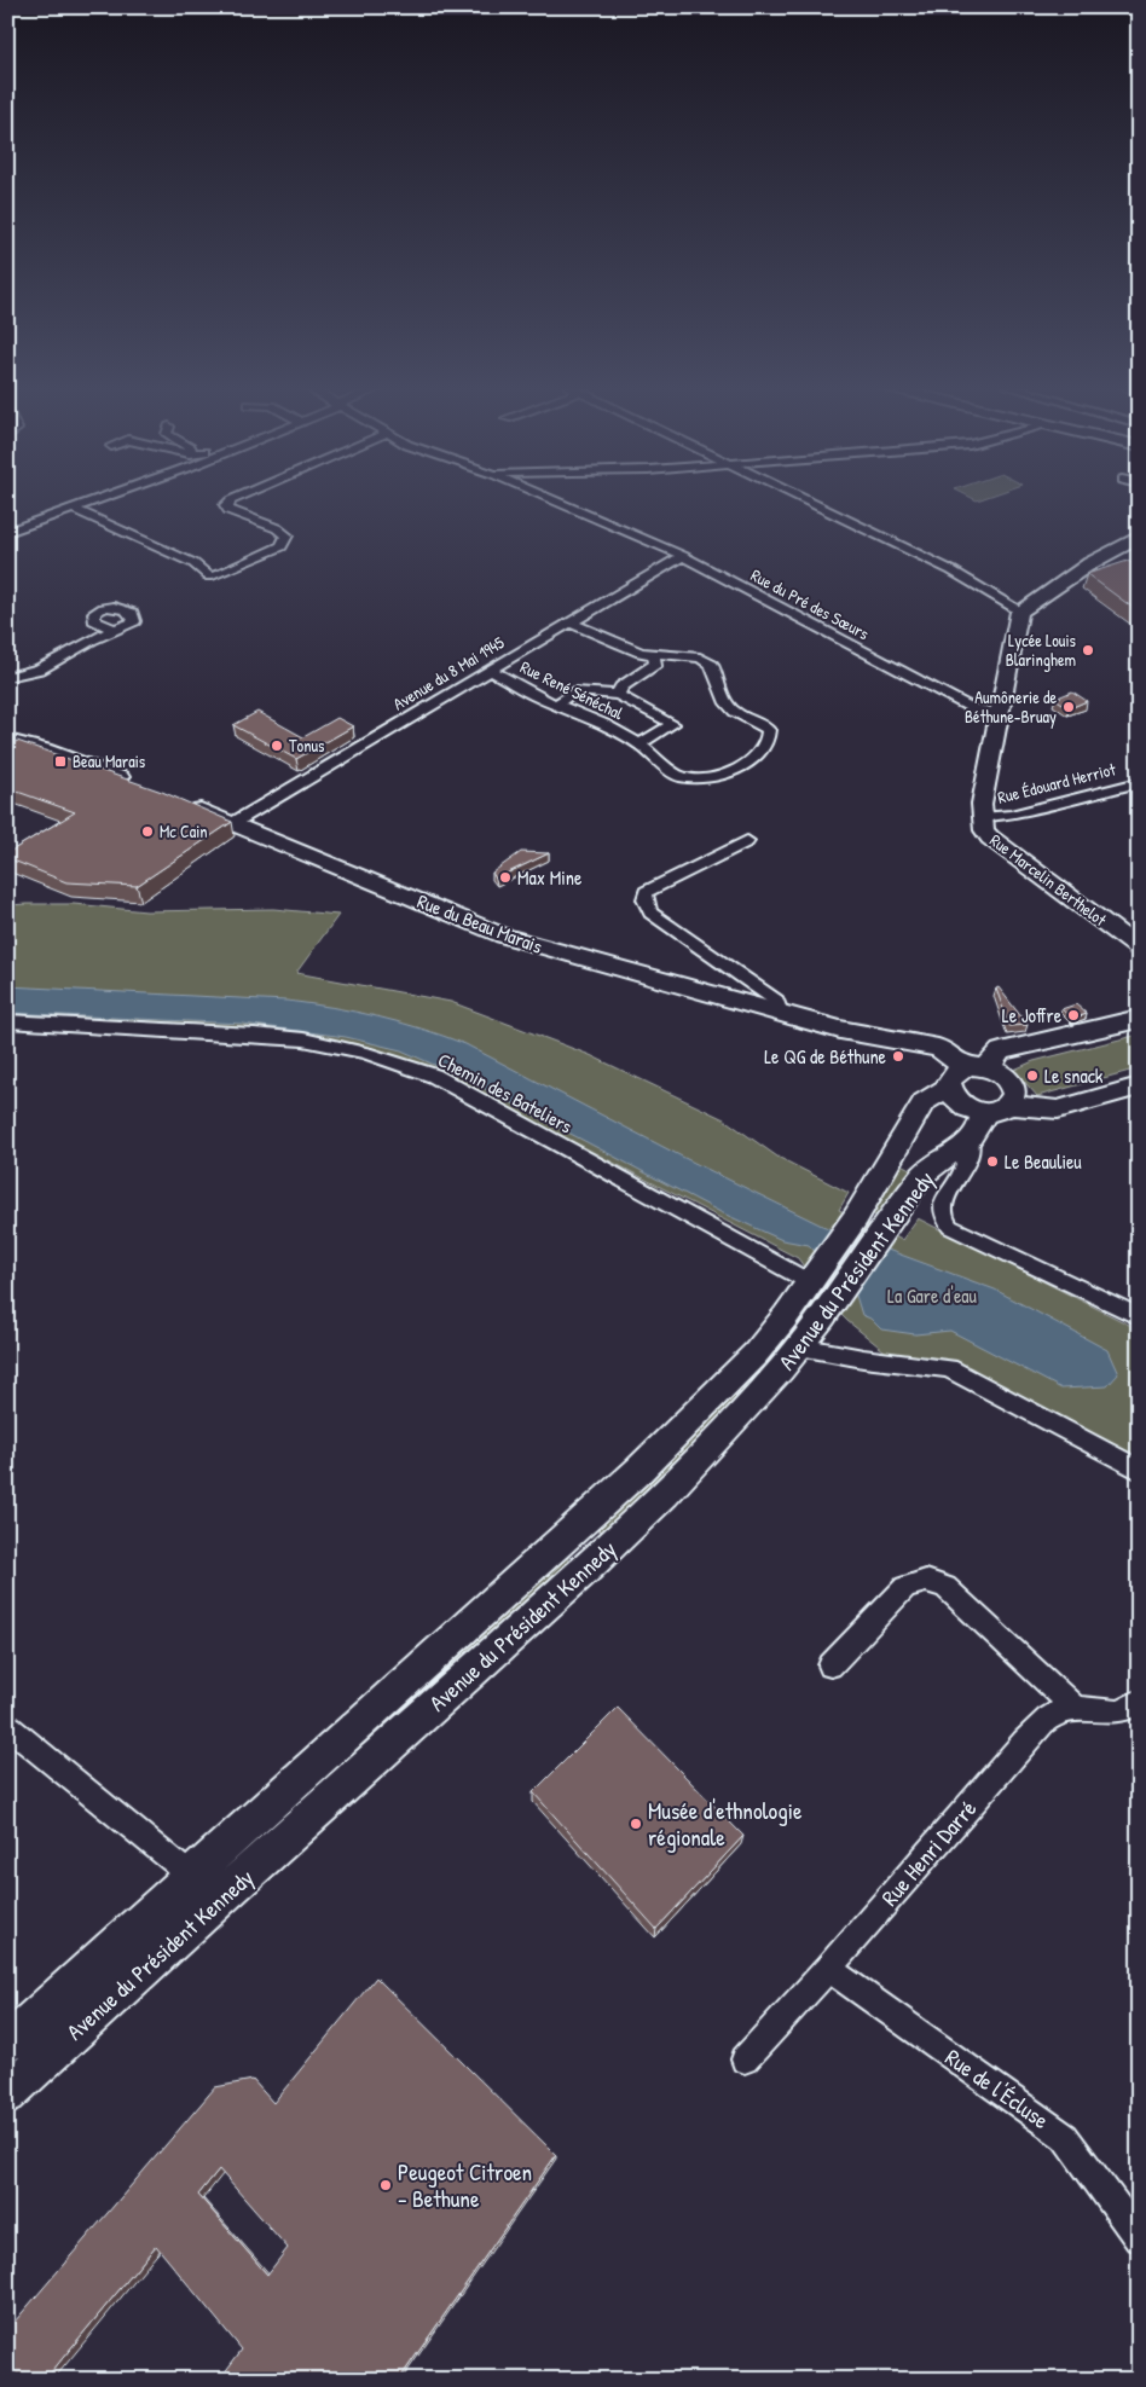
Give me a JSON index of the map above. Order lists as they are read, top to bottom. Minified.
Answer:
{"streets":{"main road":["Rue Marcelin Berthelot","Rue du Beau Marais","Avenue du Président Kennedy"],"street":["Rue du Pré des Sœurs","Avenue du 8 Mai 1945","Rue René Sénéchal","Rue Édouard Herriot","Chemin des Bateliers","Rue Henri Darré","Rue de l'Écluse"]},"crossings":[["Rue du Pré des Sœurs","Avenue du 8 Mai 1945"],["Rue du Pré des Sœurs","Rue Marcelin Berthelot"],["Avenue du 8 Mai 1945","Rue René Sénéchal"],["Avenue du 8 Mai 1945","Rue du Beau Marais"],["Rue Édouard Herriot","Rue Marcelin Berthelot"],["Rue du Beau Marais","Avenue du Président Kennedy"],["Chemin des Bateliers","Avenue du Président Kennedy"],["Rue Henri Darré","Rue de l'Écluse"]],"parks":["La Gare d'eau"],"places":{"other":["Lycée Louis Blaringhem","Aumônerie de Béthune-Bruay","Tonus","Mc Cain","Max Mine","Le Joffre","Le QG de Béthune","Le snack","Le Beaulieu","Musée d'ethnologie régionale","Peugeot Citroen - Bethune"],"transit":["Beau Marais"]}}
